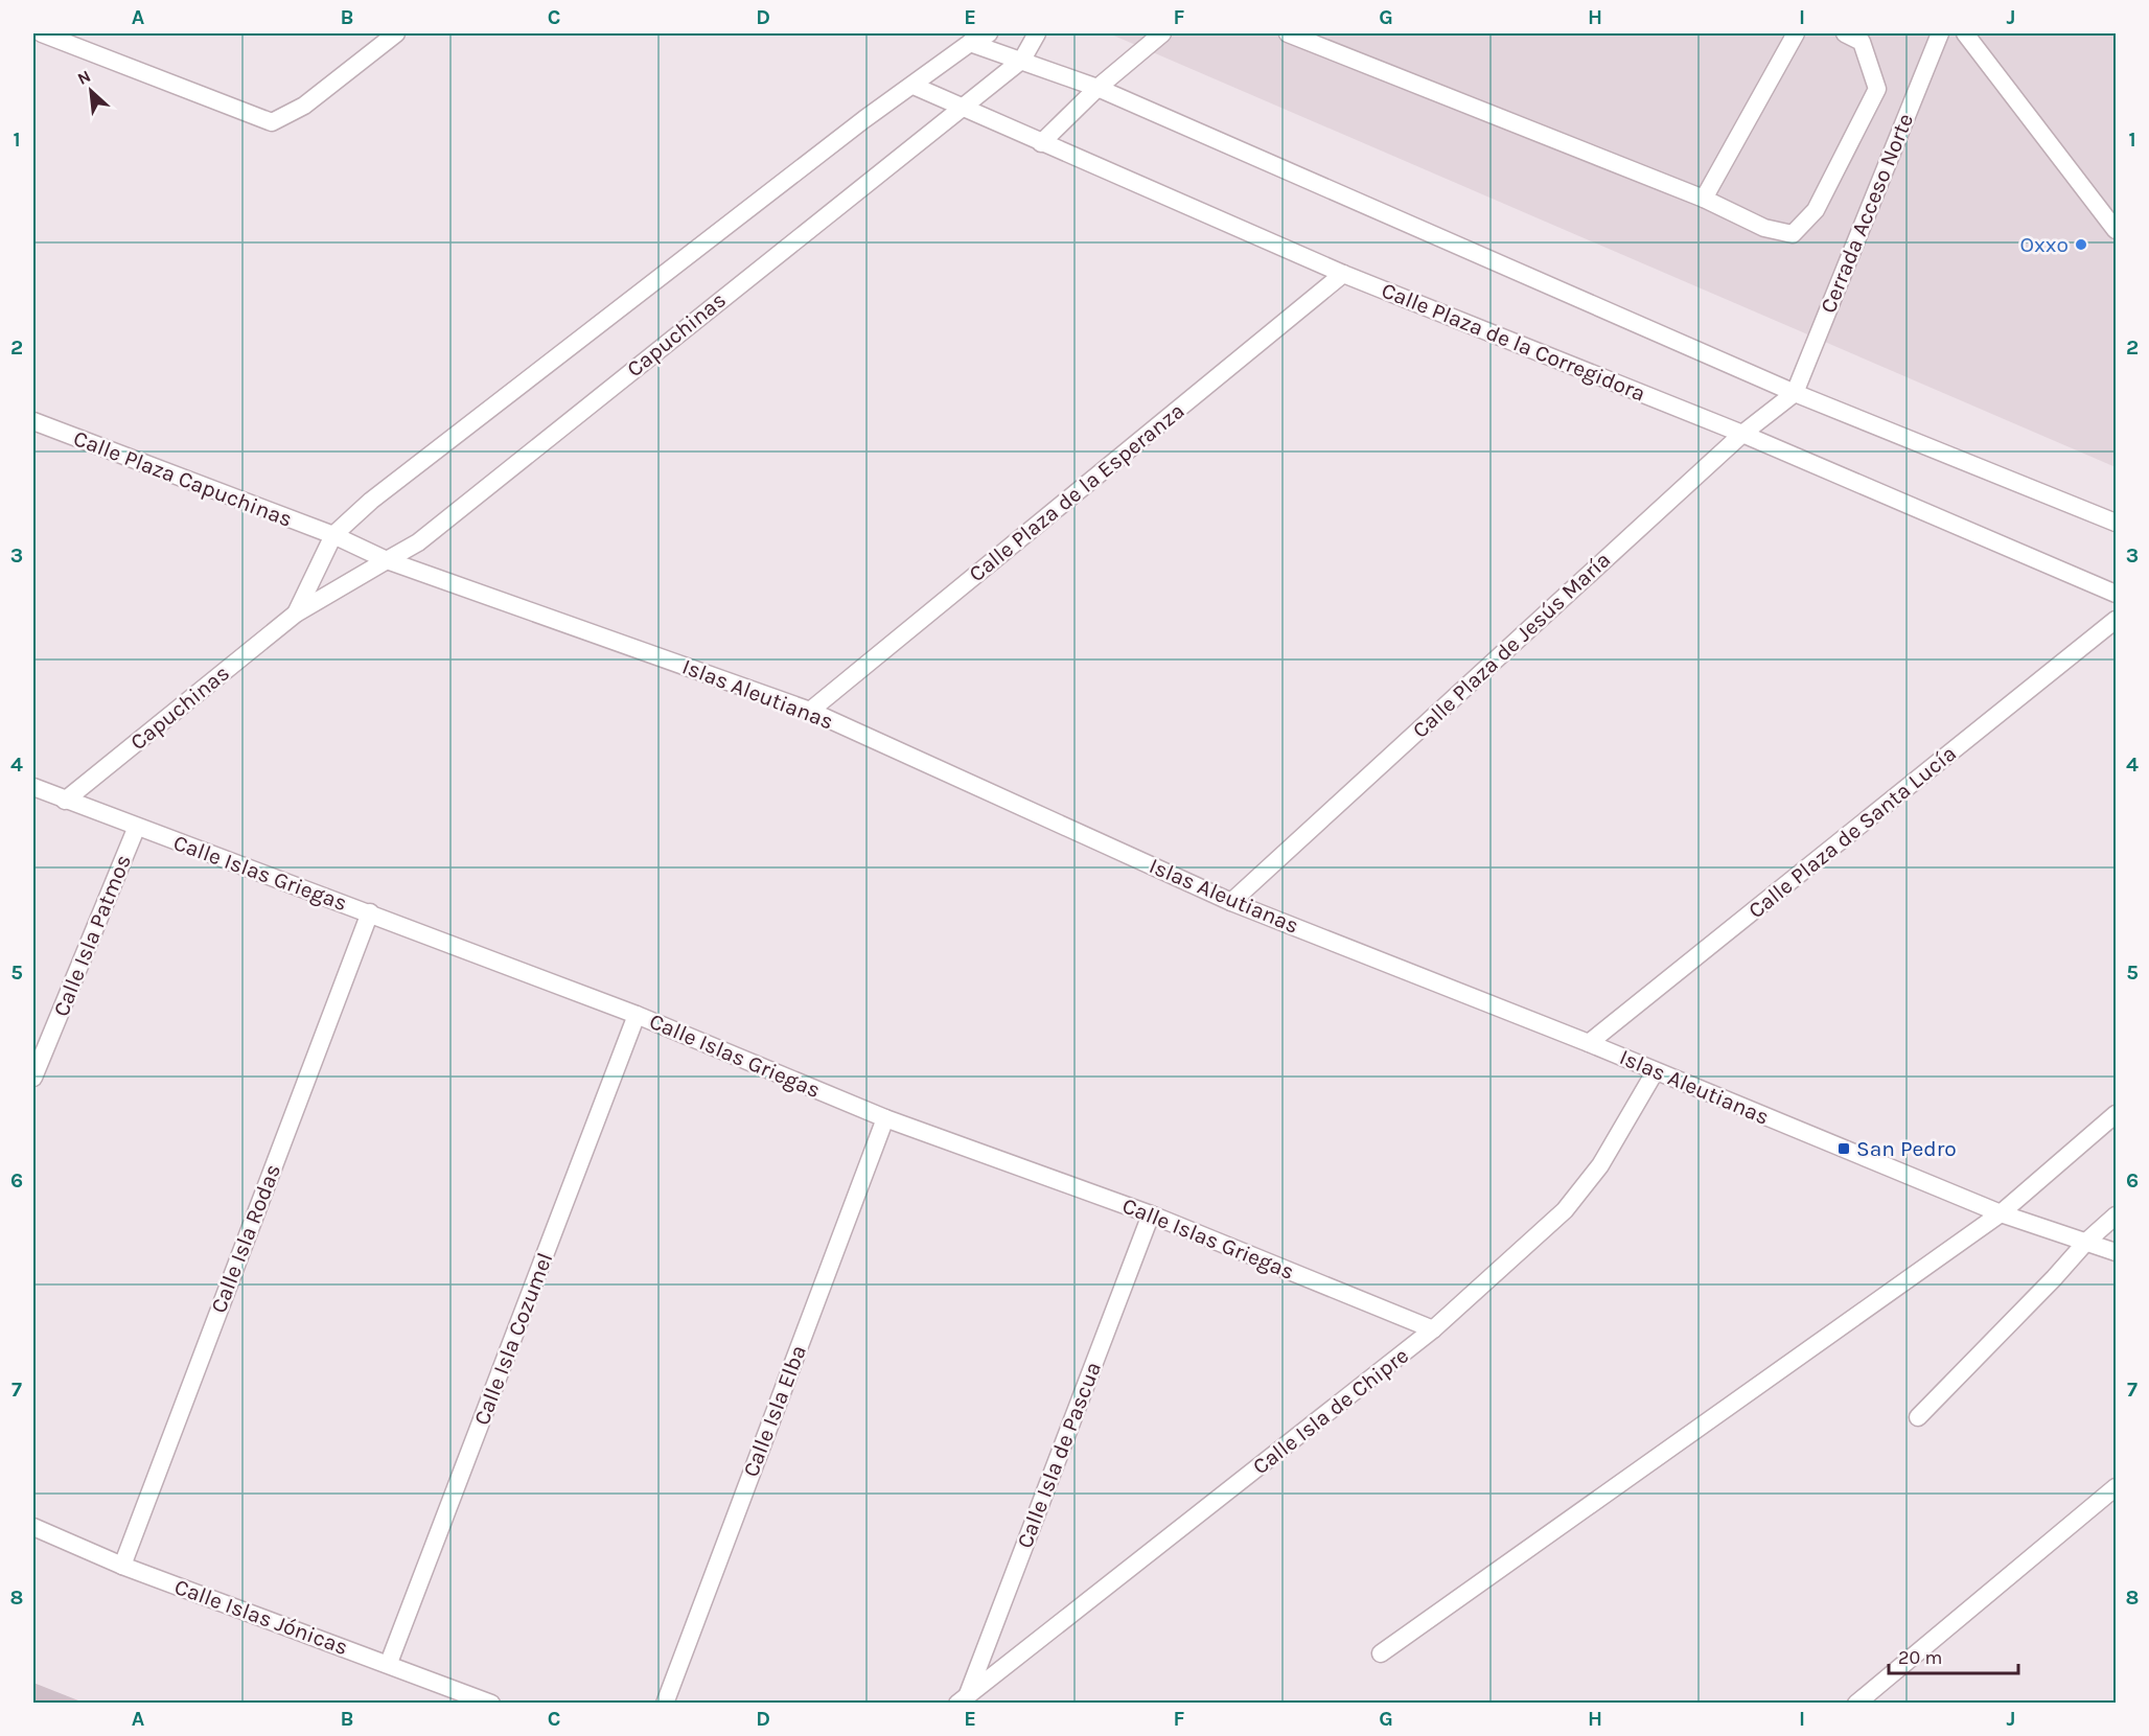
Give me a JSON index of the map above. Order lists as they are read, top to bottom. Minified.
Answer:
{"streets":{"street":["Cerrada Acceso Norte","Capuchinas","Calle Plaza de la Corregidora","Calle Plaza Capuchinas","Calle Plaza de la Esperanza","Calle Plaza de Jesús María","Islas Aleutianas","Calle Plaza de Santa Lucía","Calle Islas Griegas","Calle Isla Patmos","Calle Isla Rodas","Calle Isla Cozumel","Calle Isla Elba","Calle Isla de Chipre","Calle Isla de Pascua","Calle Islas Jónicas"]},"crossings":[["Cerrada Acceso Norte","Calle Plaza de Jesús María"],["Capuchinas","Calle Plaza de la Corregidora"],["Capuchinas","Calle Plaza Capuchinas"],["Capuchinas","Islas Aleutianas"],["Capuchinas","Calle Islas Griegas"],["Calle Plaza de la Corregidora","Calle Plaza de la Esperanza"],["Calle Plaza de la Corregidora","Calle Plaza de Jesús María"],["Calle Plaza Capuchinas","Islas Aleutianas"],["Calle Plaza de la Esperanza","Islas Aleutianas"],["Calle Plaza de Jesús María","Islas Aleutianas"],["Islas Aleutianas","Calle Plaza de Santa Lucía"],["Islas Aleutianas","Calle Isla de Chipre"],["Calle Islas Griegas","Calle Isla Patmos"],["Calle Islas Griegas","Calle Isla Rodas"],["Calle Islas Griegas","Calle Isla Cozumel"],["Calle Islas Griegas","Calle Isla Elba"],["Calle Islas Griegas","Calle Isla de Chipre"],["Calle Islas Griegas","Calle Isla de Pascua"],["Calle Isla Rodas","Calle Islas Jónicas"],["Calle Isla Cozumel","Calle Islas Jónicas"],["Calle Isla de Chipre","Calle Isla de Pascua"]],"places":{"other":["Oxxo"],"transit":["San Pedro"]},"scale_bar":"20 m","north":"top left","grid":{"columns":["A","B","C","D","E","F","G","H","I","J"],"rows":["1","2","3","4","5","6","7","8"]}}
